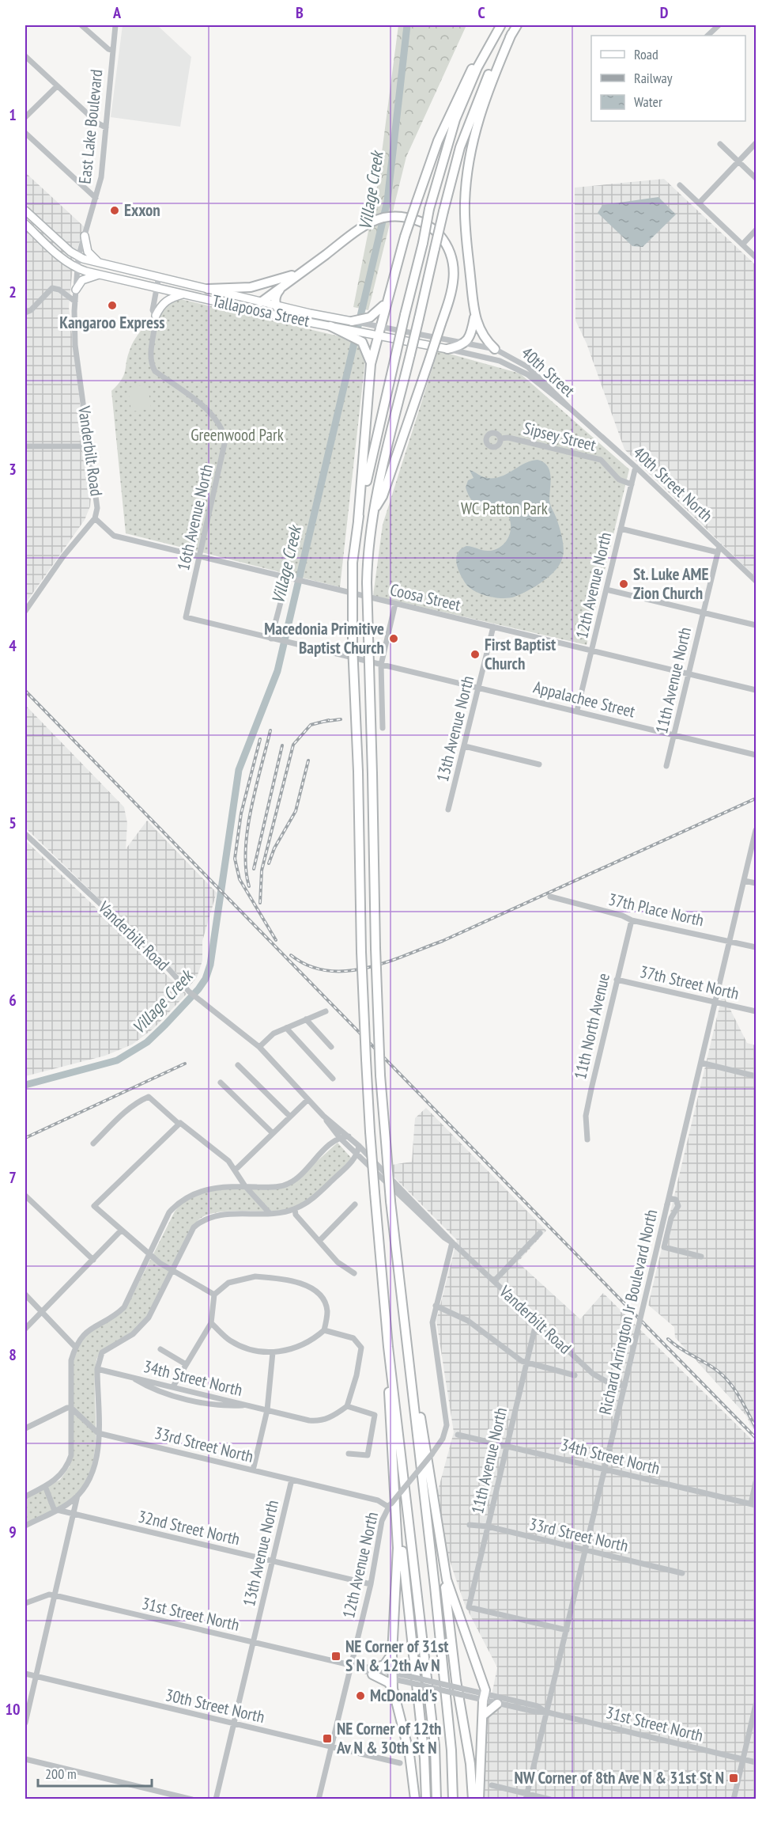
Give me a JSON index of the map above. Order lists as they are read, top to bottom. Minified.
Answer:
{"streets":{"main road":["Tallapoosa Street"],"street":["East Lake Boulevard","40th Street","Sipsey Street","Vanderbilt Road","40th Street North","16th Avenue North","12th Avenue North","Coosa Street","11th Avenue North","Appalachee Street","13th Avenue North","37th Place North","37th Street North","11th North Avenue","Richard Arrington Jr Boulevard North","34th Street North","33rd Street North","32nd Street North","31st Street North","30th Street North"]},"crossings":[["East Lake Boulevard","Tallapoosa Street"],["East Lake Boulevard","Vanderbilt Road"],["Tallapoosa Street","40th Street"],["Tallapoosa Street","Vanderbilt Road"],["Tallapoosa Street","16th Avenue North"],["40th Street","40th Street North"],["Sipsey Street","12th Avenue North"],["Vanderbilt Road","12th Avenue North"],["Vanderbilt Road","Coosa Street"],["Vanderbilt Road","11th Avenue North"],["Vanderbilt Road","Richard Arrington Jr Boulevard North"],["40th Street North","12th Avenue North"],["40th Street North","11th Avenue North"],["16th Avenue North","Coosa Street"],["16th Avenue North","Appalachee Street"],["12th Avenue North","Coosa Street"],["12th Avenue North","Appalachee Street"],["12th Avenue North","33rd Street North"],["12th Avenue North","32nd Street North"],["12th Avenue North","31st Street North"],["12th Avenue North","30th Street North"],["Coosa Street","11th Avenue North"],["Coosa Street","13th Avenue North"],["11th Avenue North","Appalachee Street"],["11th Avenue North","Richard Arrington Jr Boulevard North"],["11th Avenue North","34th Street North"],["11th Avenue North","33rd Street North"],["Appalachee Street","13th Avenue North"],["13th Avenue North","33rd Street North"],["13th Avenue North","32nd Street North"],["13th Avenue North","31st Street North"],["13th Avenue North","30th Street North"],["37th Place North","11th North Avenue"],["37th Place North","Richard Arrington Jr Boulevard North"],["37th Street North","11th North Avenue"],["37th Street North","Richard Arrington Jr Boulevard North"],["Richard Arrington Jr Boulevard North","34th Street North"],["Richard Arrington Jr Boulevard North","33rd Street North"],["Richard Arrington Jr Boulevard North","31st Street North"]],"water":["Village Creek"],"parks":["Greenwood Park","WC Patton Park"],"places":{"other":["Exxon","Kangaroo Express","St. Luke AME Zion Church","Macedonia Primitive Baptist Church","First Baptist Church","McDonald's"],"transit":["NE Corner of 31st S N & 12th Av N","NE Corner of 12th Av N & 30th St N","NW Corner of 8th Ave N & 31st St N"]},"legend":["Road","Railway","Water"],"scale_bar":"200 m","grid":{"columns":["A","B","C","D"],"rows":["1","2","3","4","5","6","7","8","9","10"]}}
